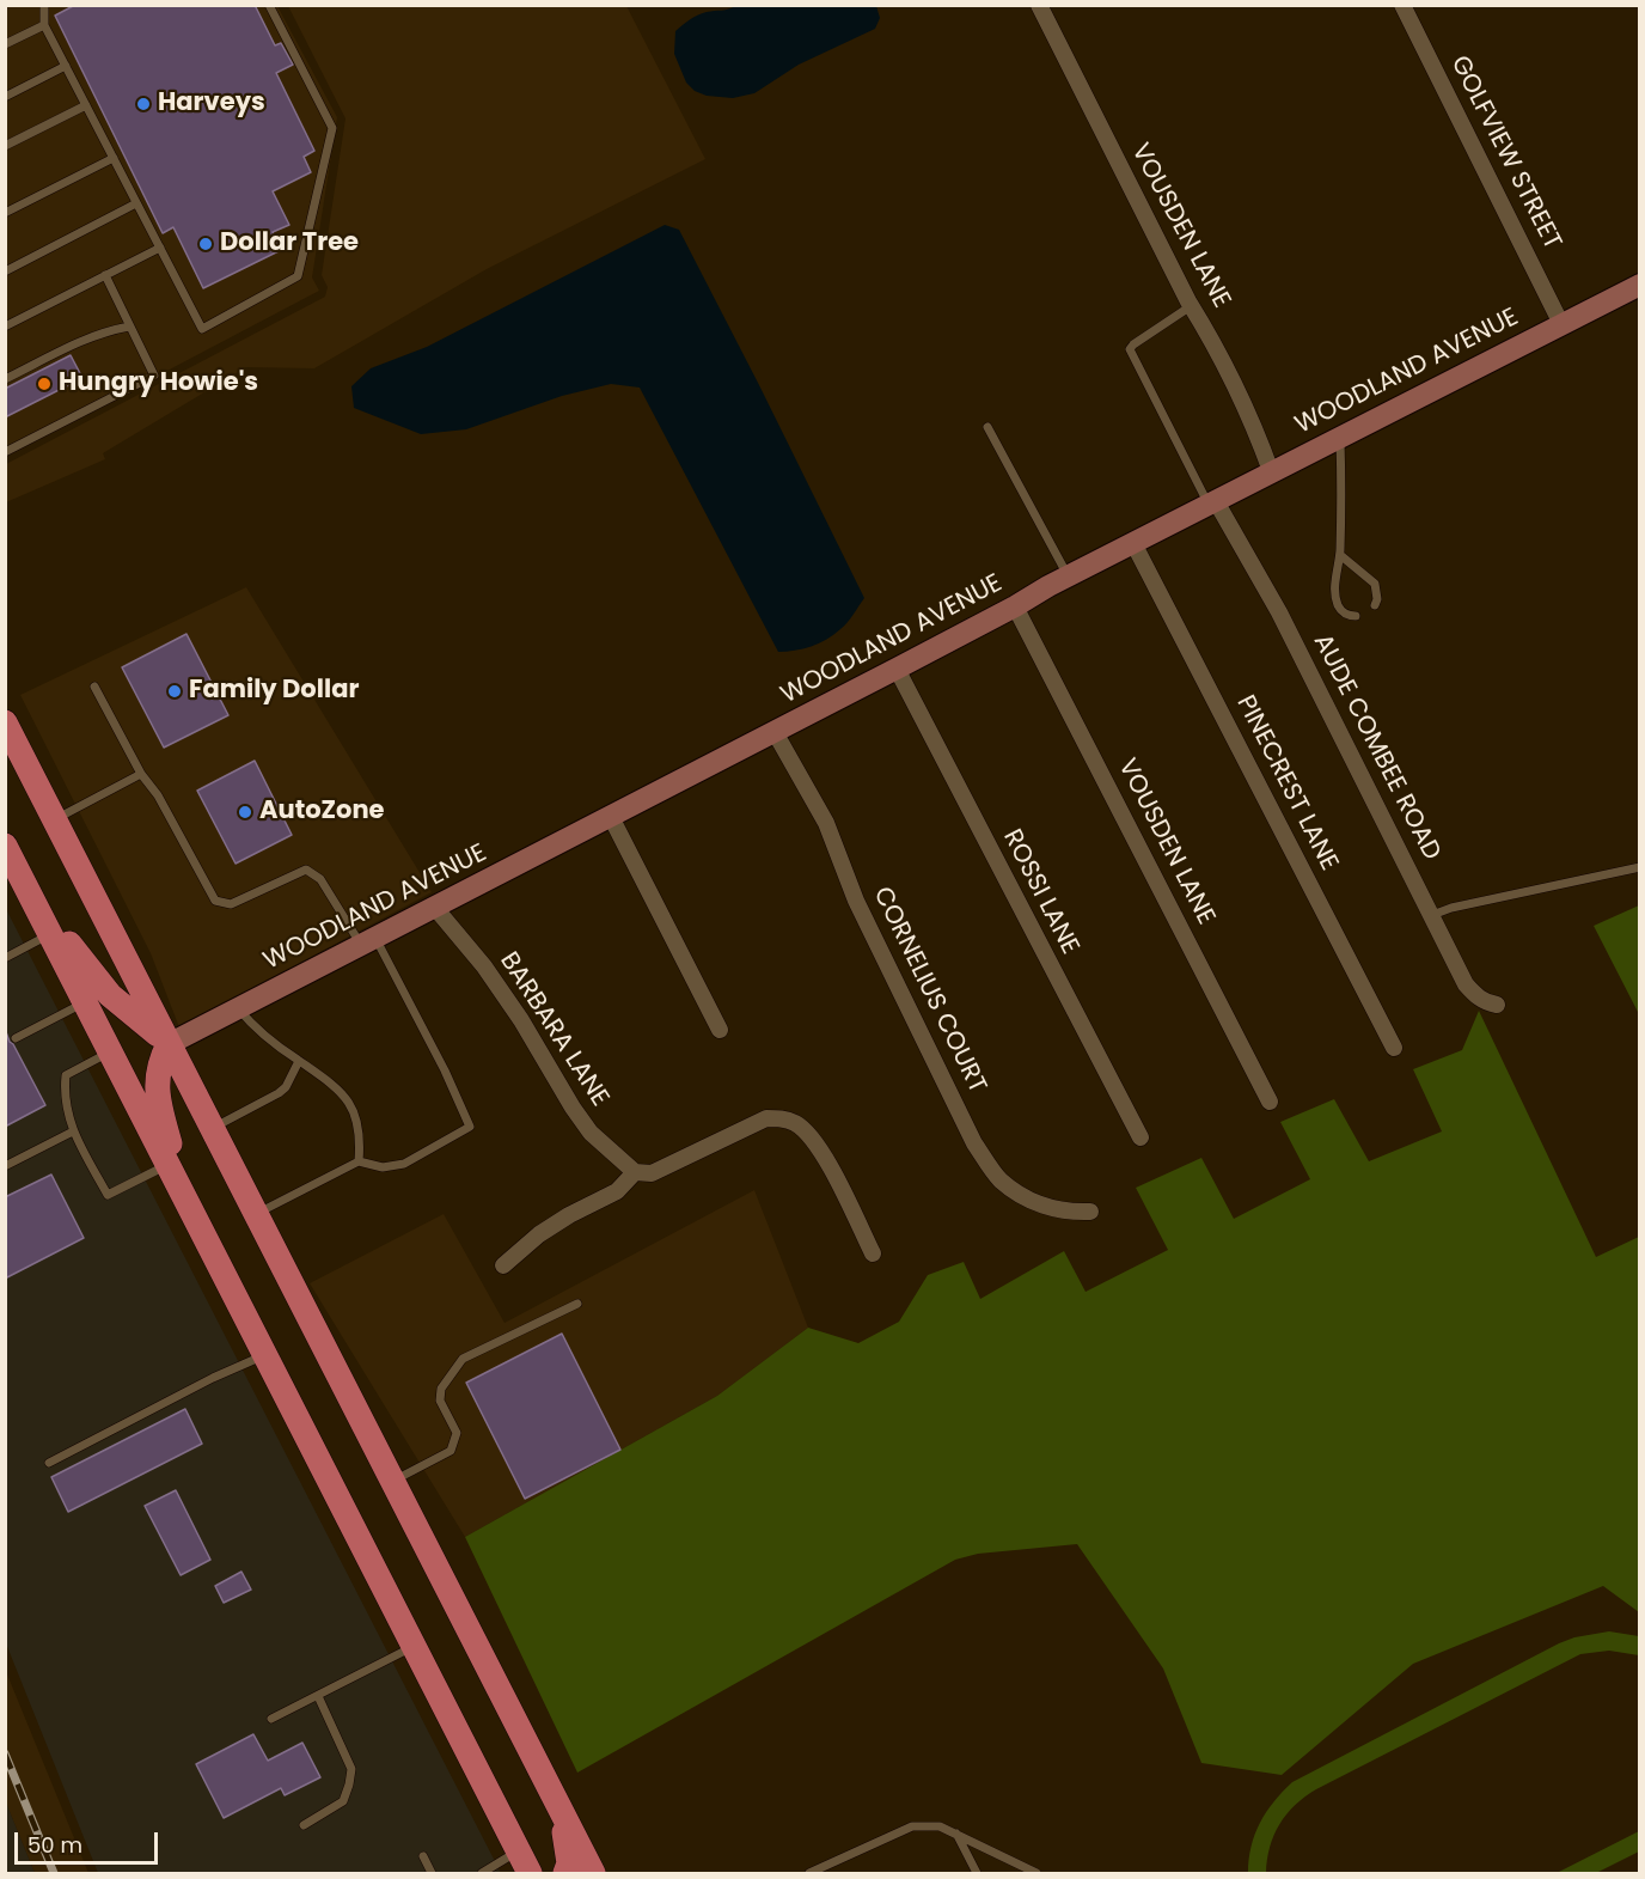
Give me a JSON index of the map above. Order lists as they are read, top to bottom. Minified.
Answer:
{"streets":{"street":["GOLFVIEW STREET","VOUSDEN LANE","WOODLAND AVENUE","AUDE COMBEE ROAD","PINECREST LANE","ROSSI LANE","CORNELIUS COURT","BARBARA LANE"]},"crossings":[["GOLFVIEW STREET","WOODLAND AVENUE"],["VOUSDEN LANE","WOODLAND AVENUE"],["WOODLAND AVENUE","AUDE COMBEE ROAD"],["WOODLAND AVENUE","PINECREST LANE"],["WOODLAND AVENUE","ROSSI LANE"],["WOODLAND AVENUE","CORNELIUS COURT"],["WOODLAND AVENUE","BARBARA LANE"]],"places":["Harveys","Dollar Tree","Hungry Howie's","Family Dollar","AutoZone"],"scale_bar":"50 m"}
